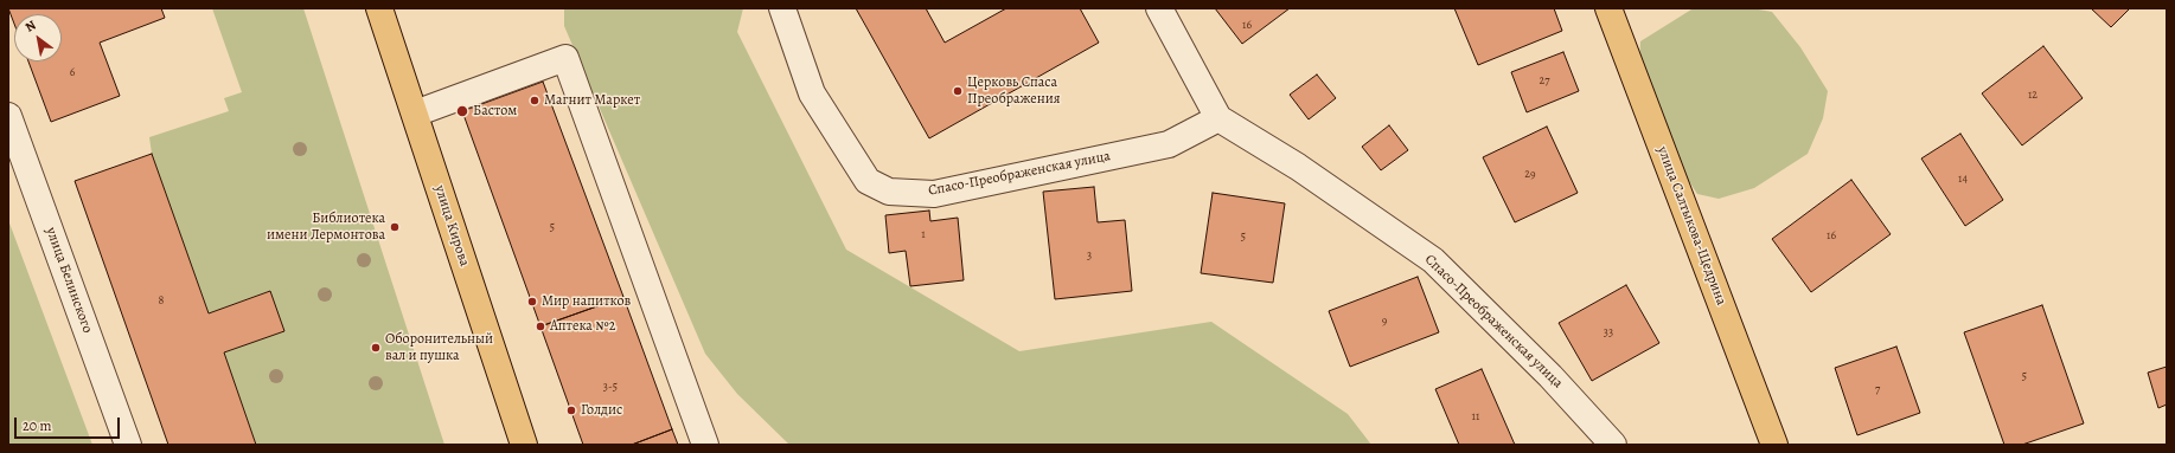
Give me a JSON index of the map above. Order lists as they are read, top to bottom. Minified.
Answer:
{"streets":{"main road":["улица Кирова","улица Салтыкова-Щедрина"],"street":["Спасо-Преображенская улица","улица Белинского"]},"places":["Церковь Спаса Преображения","Магнит Маркет","Бастом","Библиотека имени Лермонтова","Мир напитков","Аптека №2","Оборонительный вал и пушка","Голдис"],"house_numbers":["16","6","27","12","29","14","5","1","16","5","3","8","9","33","5","3-5","7","11"],"scale_bar":"20 m","north":"top left"}
